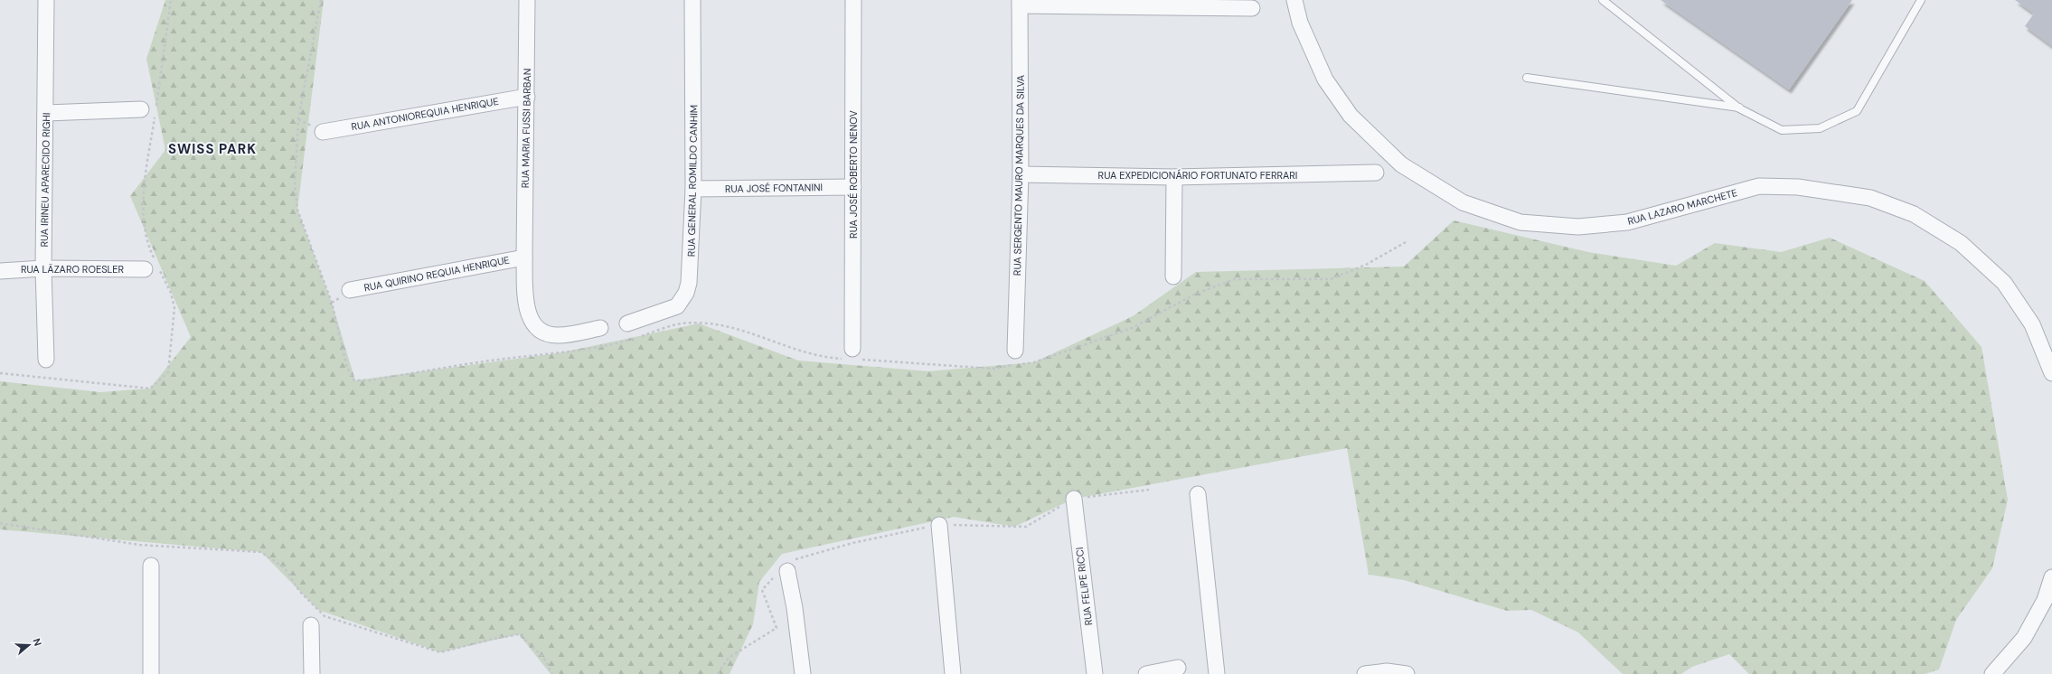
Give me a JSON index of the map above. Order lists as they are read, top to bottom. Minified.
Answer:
{"streets":{"street":["RUA ANTONIOREQUIA HENRIQUE","RUA MARIA FUSSI BARBAN","RUA JOSÉ ROBERTO NENOV","RUA SERGENTO MAURO MARQUES DA SILVA","RUA EXPEDICIONÁRIO FORTUNATO FERRARI","RUA IRINEU APARECIDO RIGHI","RUA GENERAL ROMILDO CANHIM","RUA JOSÉ FONTANINI","RUA LAZARO MARCHETE","RUA LÃZARO ROESLER","RUA QUIRINO REQUIA HENRIQUE","RUA FELIPE RICCI"]},"crossings":[["RUA ANTONIOREQUIA HENRIQUE","RUA MARIA FUSSI BARBAN"],["RUA MARIA FUSSI BARBAN","RUA QUIRINO REQUIA HENRIQUE"],["RUA JOSÉ ROBERTO NENOV","RUA JOSÉ FONTANINI"],["RUA SERGENTO MAURO MARQUES DA SILVA","RUA EXPEDICIONÁRIO FORTUNATO FERRARI"],["RUA IRINEU APARECIDO RIGHI","RUA LÃZARO ROESLER"],["RUA GENERAL ROMILDO CANHIM","RUA JOSÉ FONTANINI"]],"districts":["SWISS PARK"],"north":"right"}
